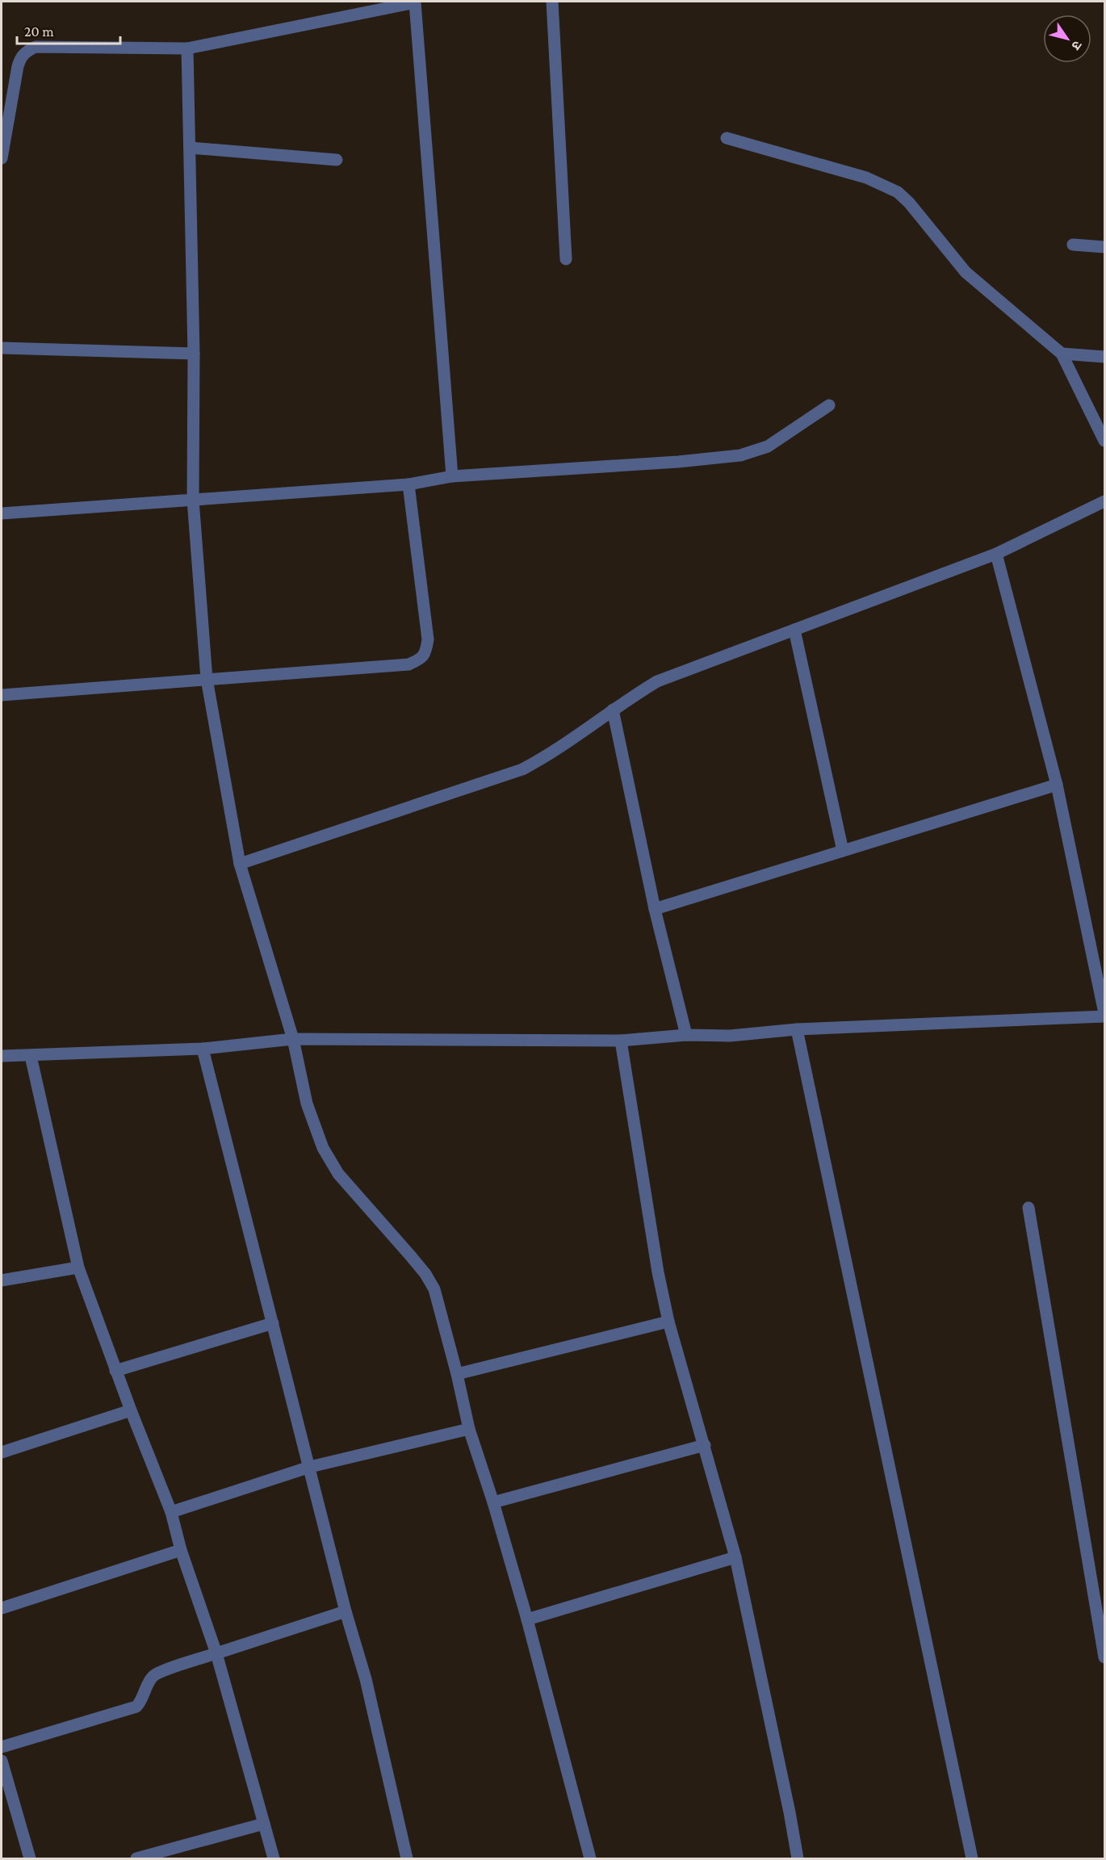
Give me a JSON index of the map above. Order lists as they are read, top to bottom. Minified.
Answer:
{"scale_bar":"20 m","north":"bottom right"}
